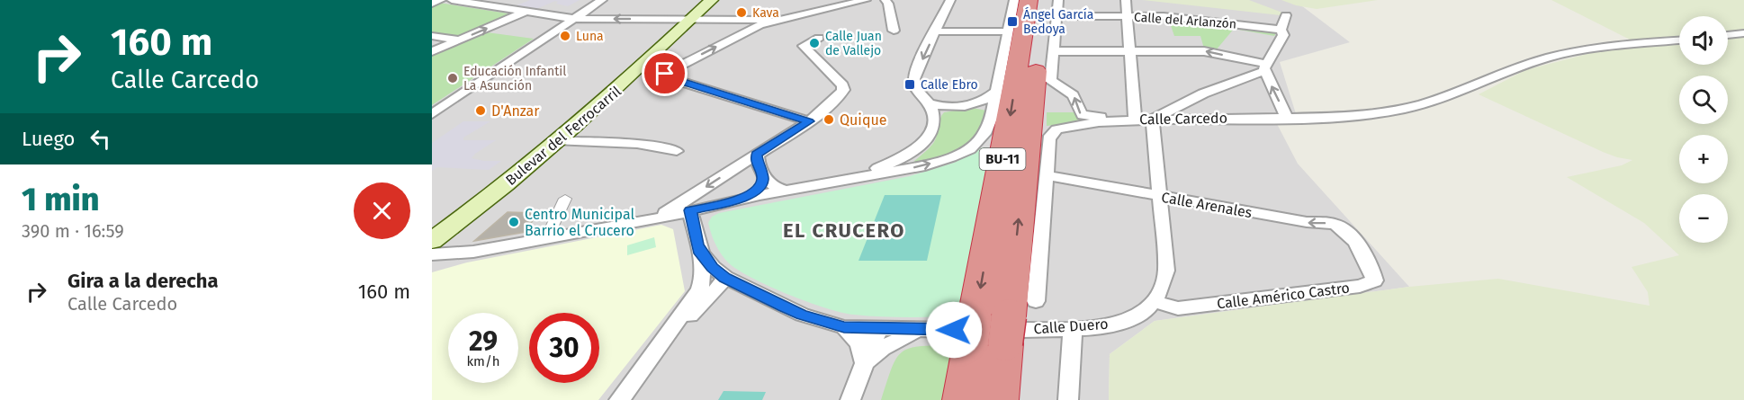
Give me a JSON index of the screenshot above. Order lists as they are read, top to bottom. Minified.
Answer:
{"streets":{"highway":["BU-11"],"main road":["Bulevar del Ferrocarril"],"street":["Calle del Arlanzón","Calle Carcedo","Calle Arenales","Calle Américo Castro","Calle Duero"]},"crossings":[["Calle del Arlanzón","BU-11"],["Calle Carcedo","Calle Arenales"],["BU-11","Calle Duero"],["Calle Arenales","Calle Américo Castro"],["Calle Américo Castro","Calle Duero"]],"one_way":["Calle Arenales"],"districts":["EL CRUCERO"],"places":{"other":["Kava","Luna","Calle Juan de Vallejo","Educación Infantil La Asunción","D'Anzar","Quique","Centro Municipal Barrio el Crucero"],"transit":["Ángel García Bedoya","Calle Ebro"]},"page":{"turn":["160 m","Calle Carcedo"],"map_buttons":["+","−"],"then":"Luego","heading":["1 min","390 m · 16:59"],"list":[{"name":"Gira a la derecha","note":"Calle Carcedo","value":"160 m"}],"speed":"29 km/h","limit":"30"}}
